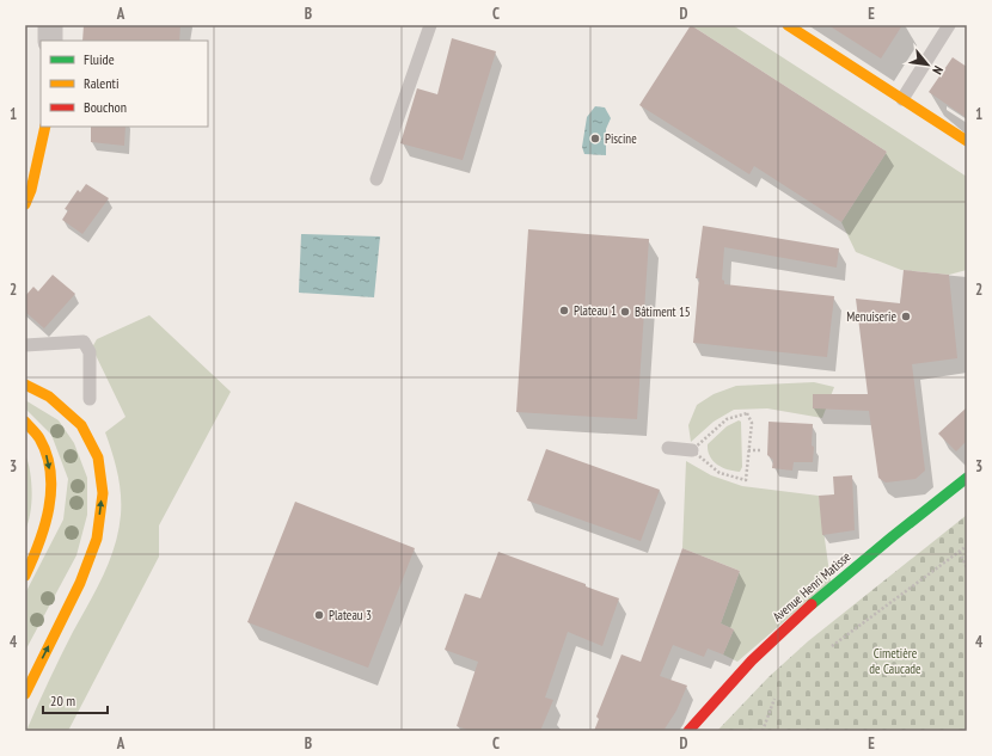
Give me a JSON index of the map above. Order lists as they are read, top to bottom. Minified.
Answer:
{"streets":{"main road":["Avenue Henri Matisse"]},"parks":["Cimetière de Caucade"],"places":["Piscine","Plateau 1","Bâtiment 15","Menuiserie","Plateau 3"],"legend":["Fluide","Ralenti","Bouchon"],"scale_bar":"20 m","north":"bottom right","grid":{"columns":["A","B","C","D","E"],"rows":["1","2","3","4"]}}
